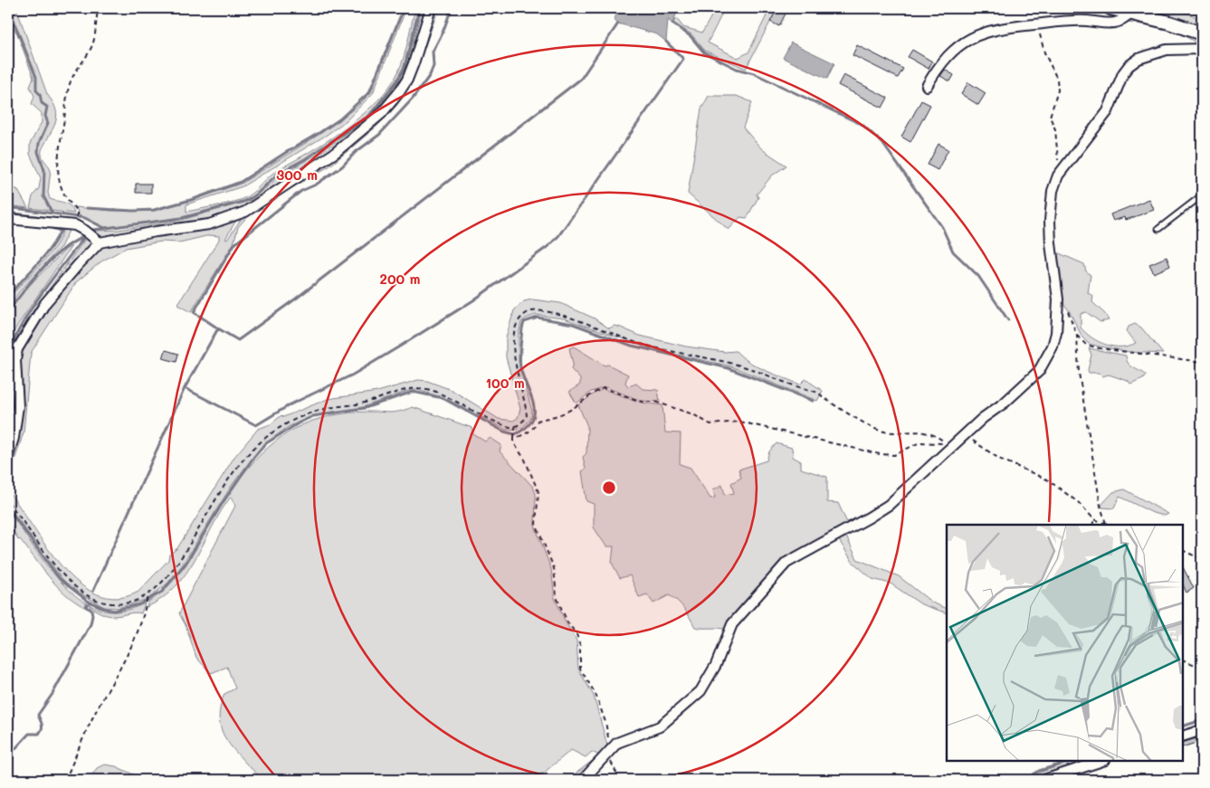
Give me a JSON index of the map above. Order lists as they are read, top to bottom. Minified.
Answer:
{"rings":["300 m","200 m","100 m"]}
